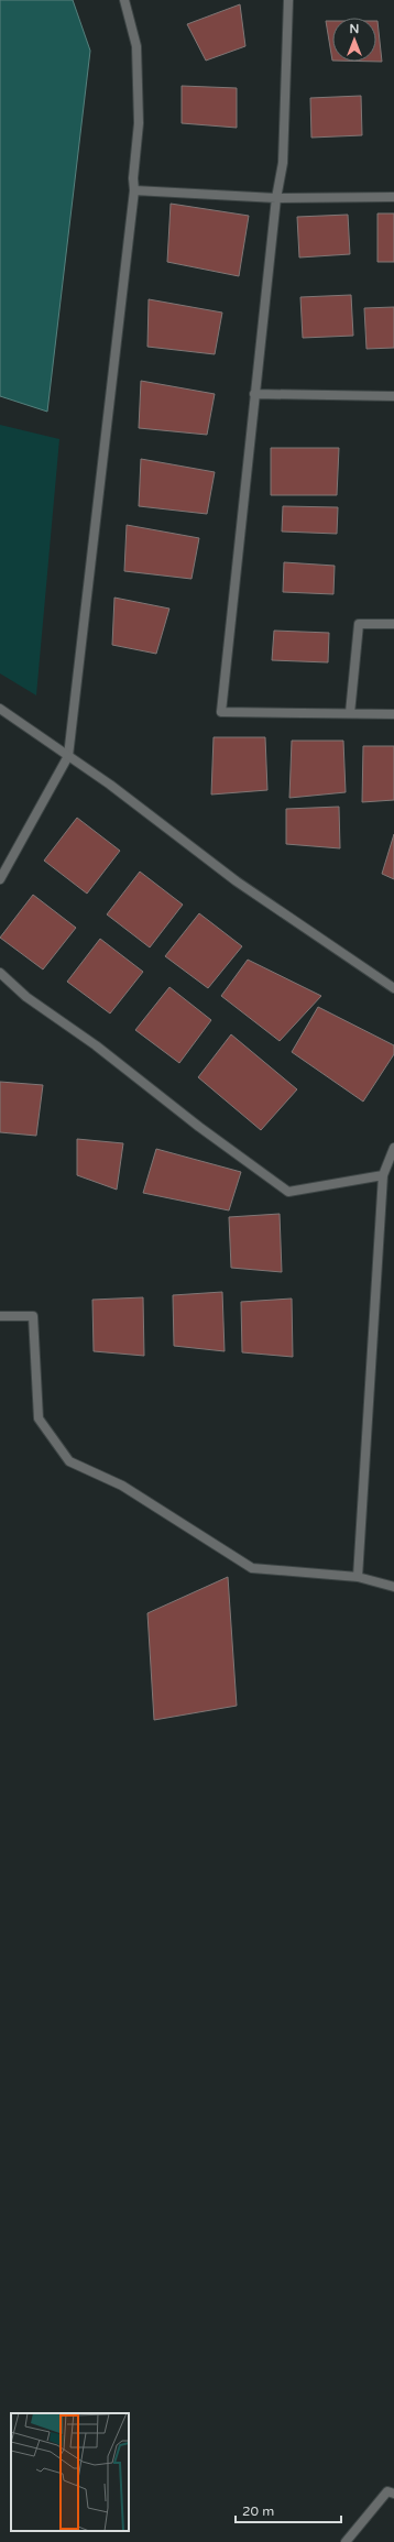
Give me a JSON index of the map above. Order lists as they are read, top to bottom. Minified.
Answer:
{"scale_bar":"20 m","north":"top"}
